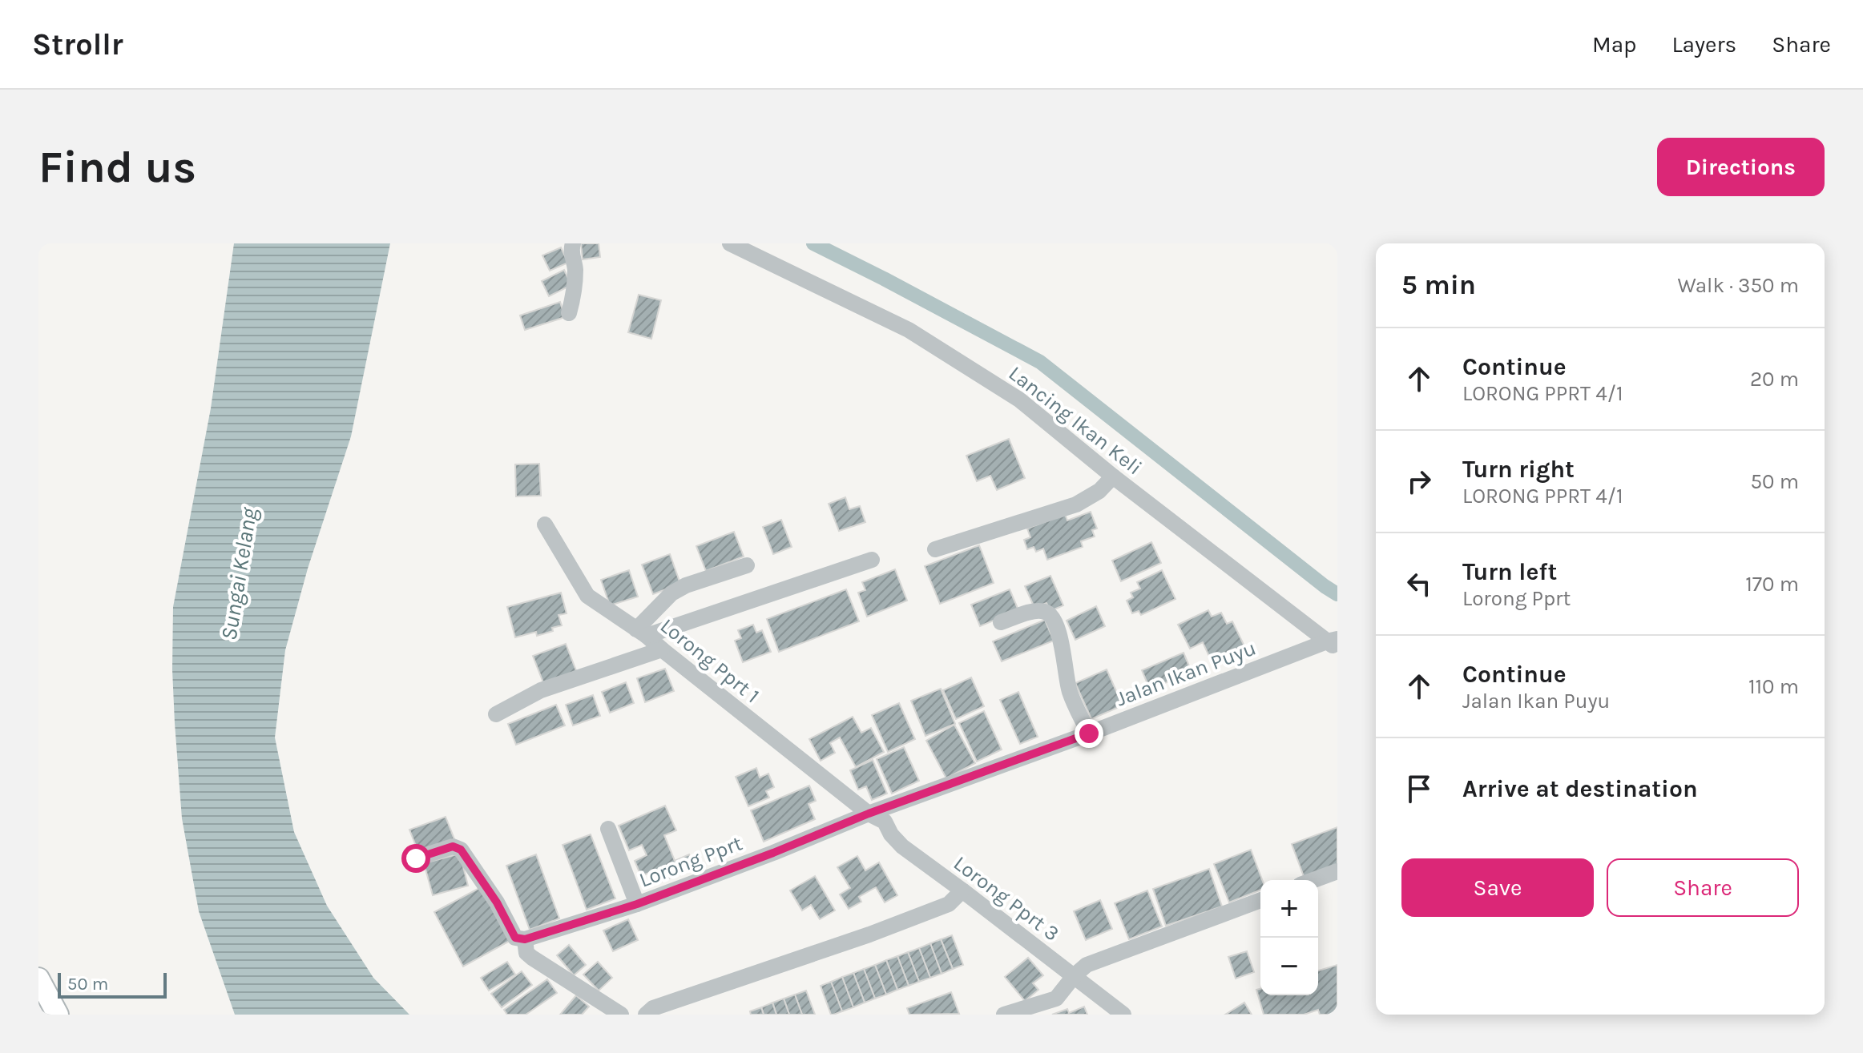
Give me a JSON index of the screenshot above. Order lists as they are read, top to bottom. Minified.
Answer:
{"streets":{"street":["Lancing Ikan Keli","Lorong Pprt 1","Jalan Ikan Puyu","Lorong Pprt","Lorong Pprt 3"]},"crossings":[["Lancing Ikan Keli","Jalan Ikan Puyu"],["Lorong Pprt 1","Jalan Ikan Puyu"],["Lorong Pprt 1","Lorong Pprt"],["Lorong Pprt 1","Lorong Pprt 3"],["Jalan Ikan Puyu","Lorong Pprt"],["Jalan Ikan Puyu","Lorong Pprt 3"],["Lorong Pprt","Lorong Pprt 3"]],"water":["Sungai Kelang"],"scale_bar":"50 m","page":{"header":"Strollr","nav":["Map","Layers","Share"],"buttons":["Directions",["Save","Share"]],"title":"Find us","heading":["5 min","Walk · 350 m"],"list":[["Continue","LORONG PPRT 4/1","20 m"],["Turn right","LORONG PPRT 4/1","50 m"],["Turn left","Lorong Pprt","170 m"],["Continue","Jalan Ikan Puyu","110 m"],"Arrive at destination"],"map_buttons":["+","−"],"scale":"50 m"}}
